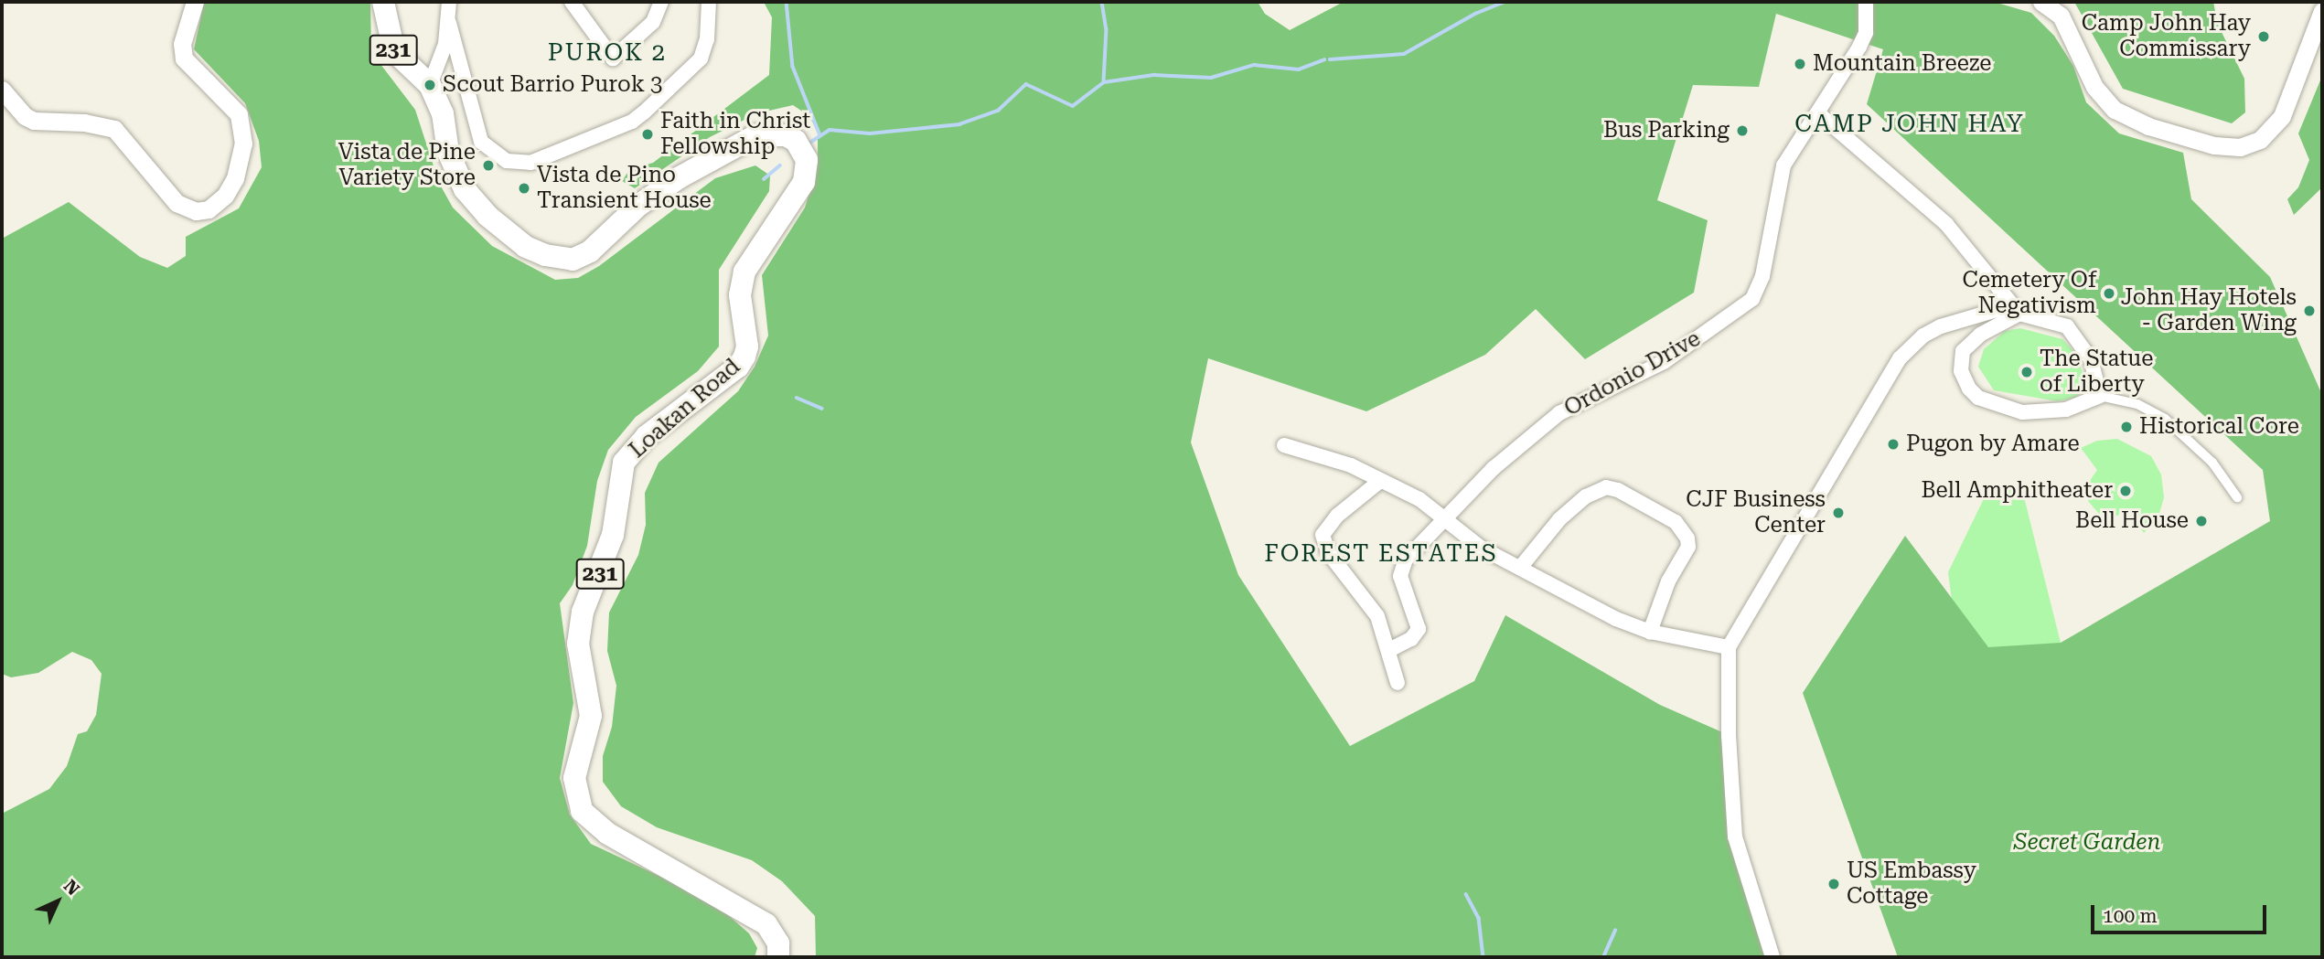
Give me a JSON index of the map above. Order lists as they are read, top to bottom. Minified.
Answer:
{"streets":{"main road":["231","Loakan Road"],"street":["Ordonio Drive"]},"districts":["PUROK 2","CAMP JOHN HAY","FOREST ESTATES"],"parks":["Secret Garden"],"places":["Camp John Hay Commissary","Mountain Breeze","Scout Barrio Purok 3","Bus Parking","Faith in Christ Fellowship","Vista de Pine Variety Store","Vista de Pino Transient House","Cemetery Of Negativism","John Hay Hotels - Garden Wing","The Statue of Liberty","Historical Core","Pugon by Amare","Bell Amphitheater","CJF Business Center","Bell House","US Embassy Cottage"],"scale_bar":"100 m","north":"top right"}
